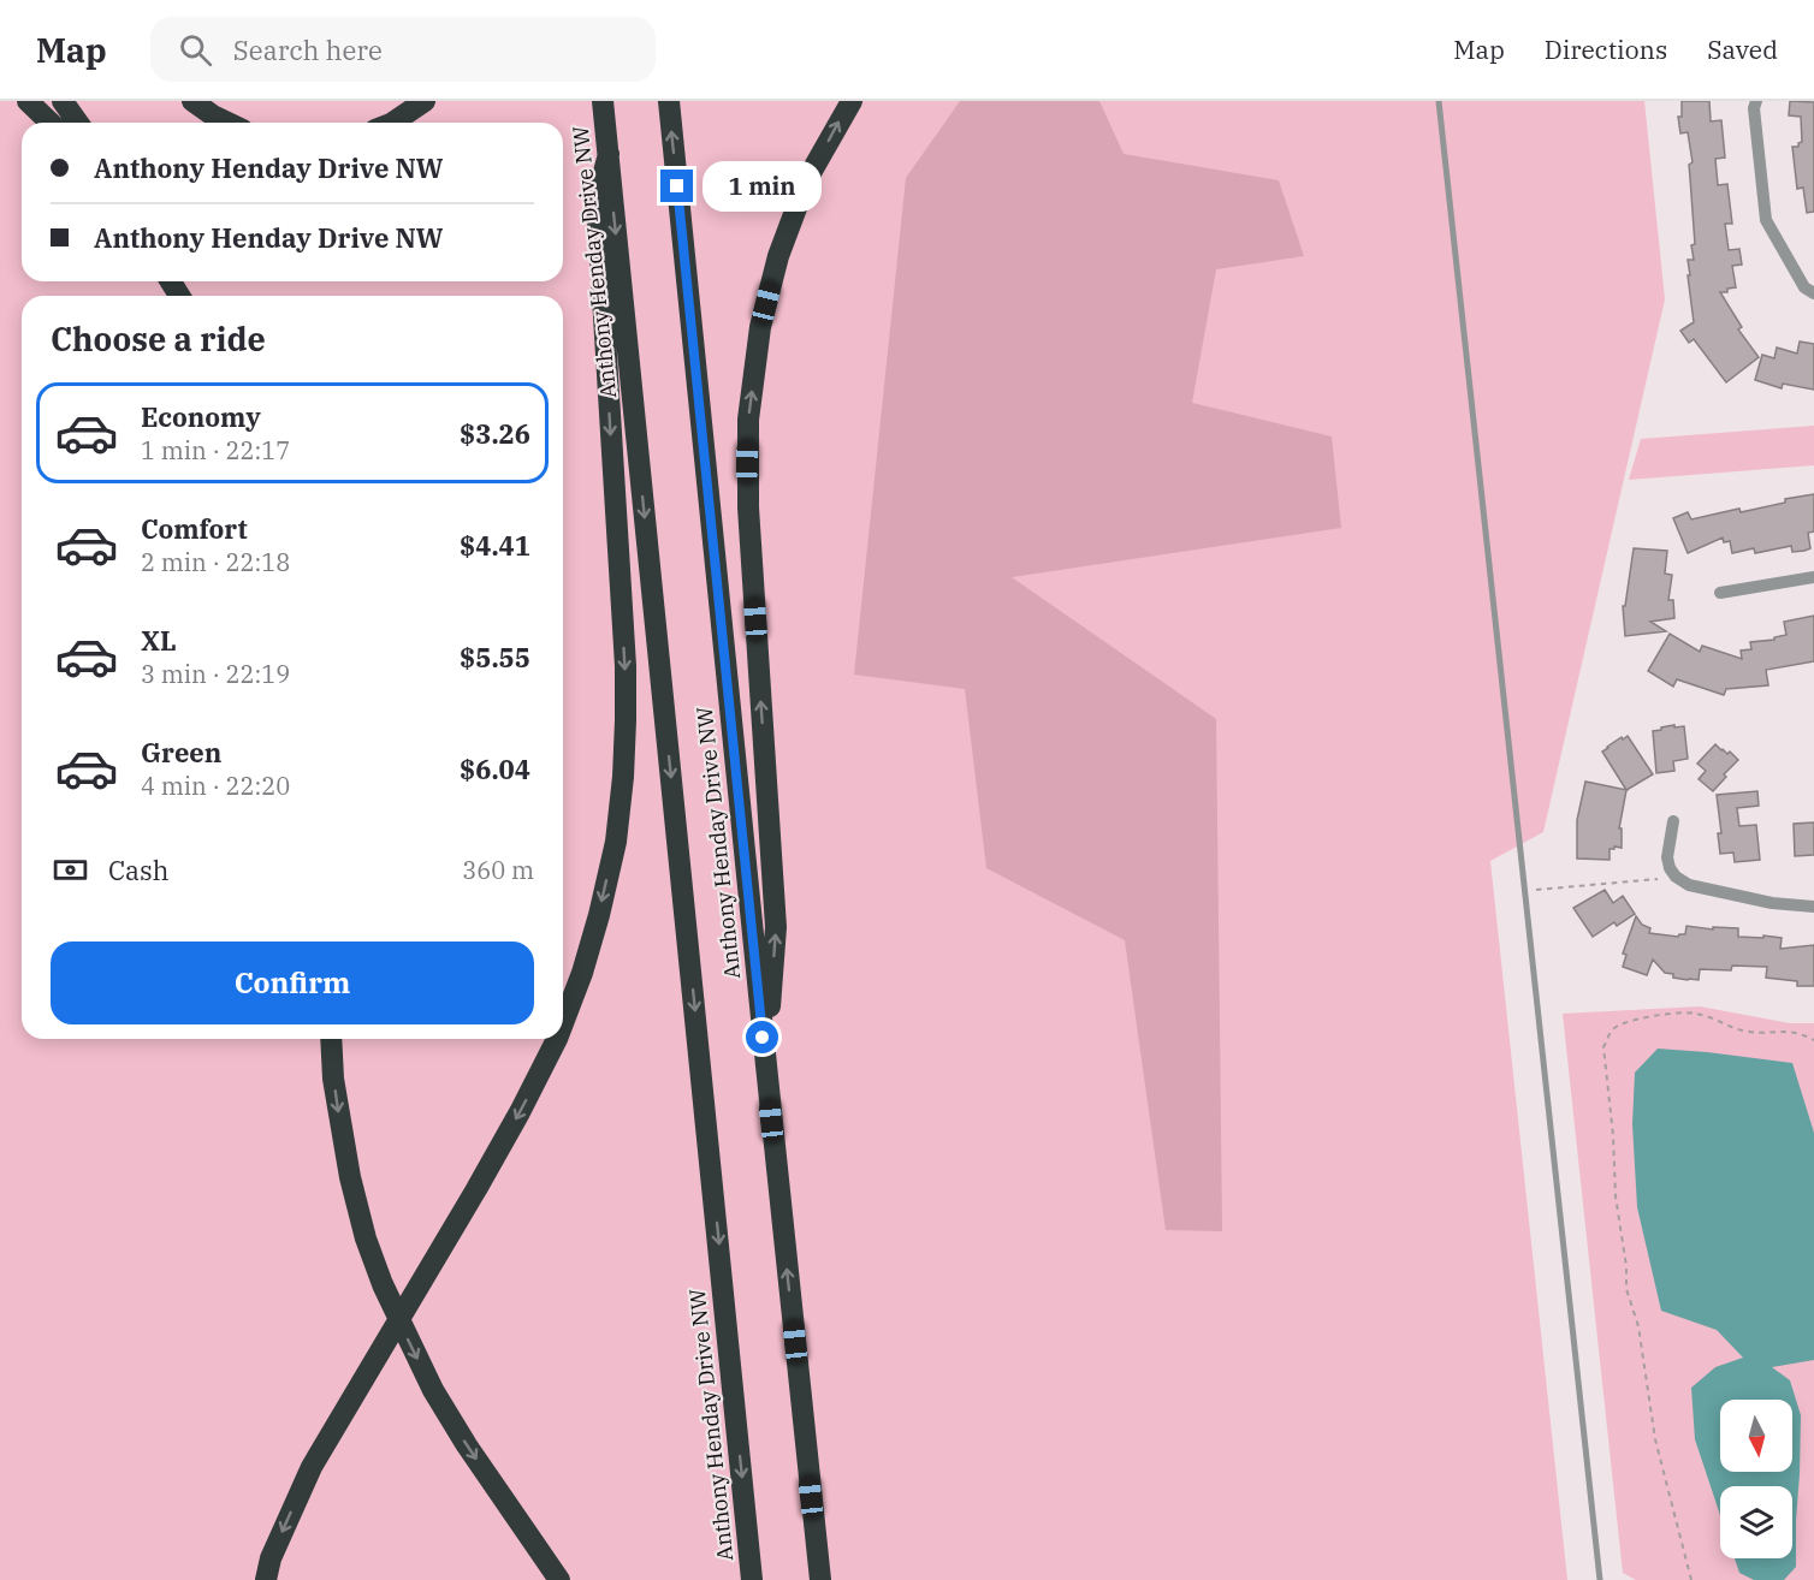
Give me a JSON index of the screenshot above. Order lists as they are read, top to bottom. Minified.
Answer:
{"streets":{"highway":["Anthony Henday Drive NW"]},"north":"bottom","page":{"header":"Map","search":"Search here","nav":["Map","Directions","Saved"],"banner":["Anthony Henday Drive NW","Anthony Henday Drive NW"],"bubble":"1 min","heading":"Choose a ride","list":[{"name":"Economy","note":"1 min · 22:17","value":"$3.26"},{"name":"Comfort","note":"2 min · 22:18","value":"$4.41"},{"name":"XL","note":"3 min · 22:19","value":"$5.55"},{"name":"Green","note":"4 min · 22:20","value":"$6.04"}],"pay":["Cash","360 m"],"buttons":"Confirm"}}
